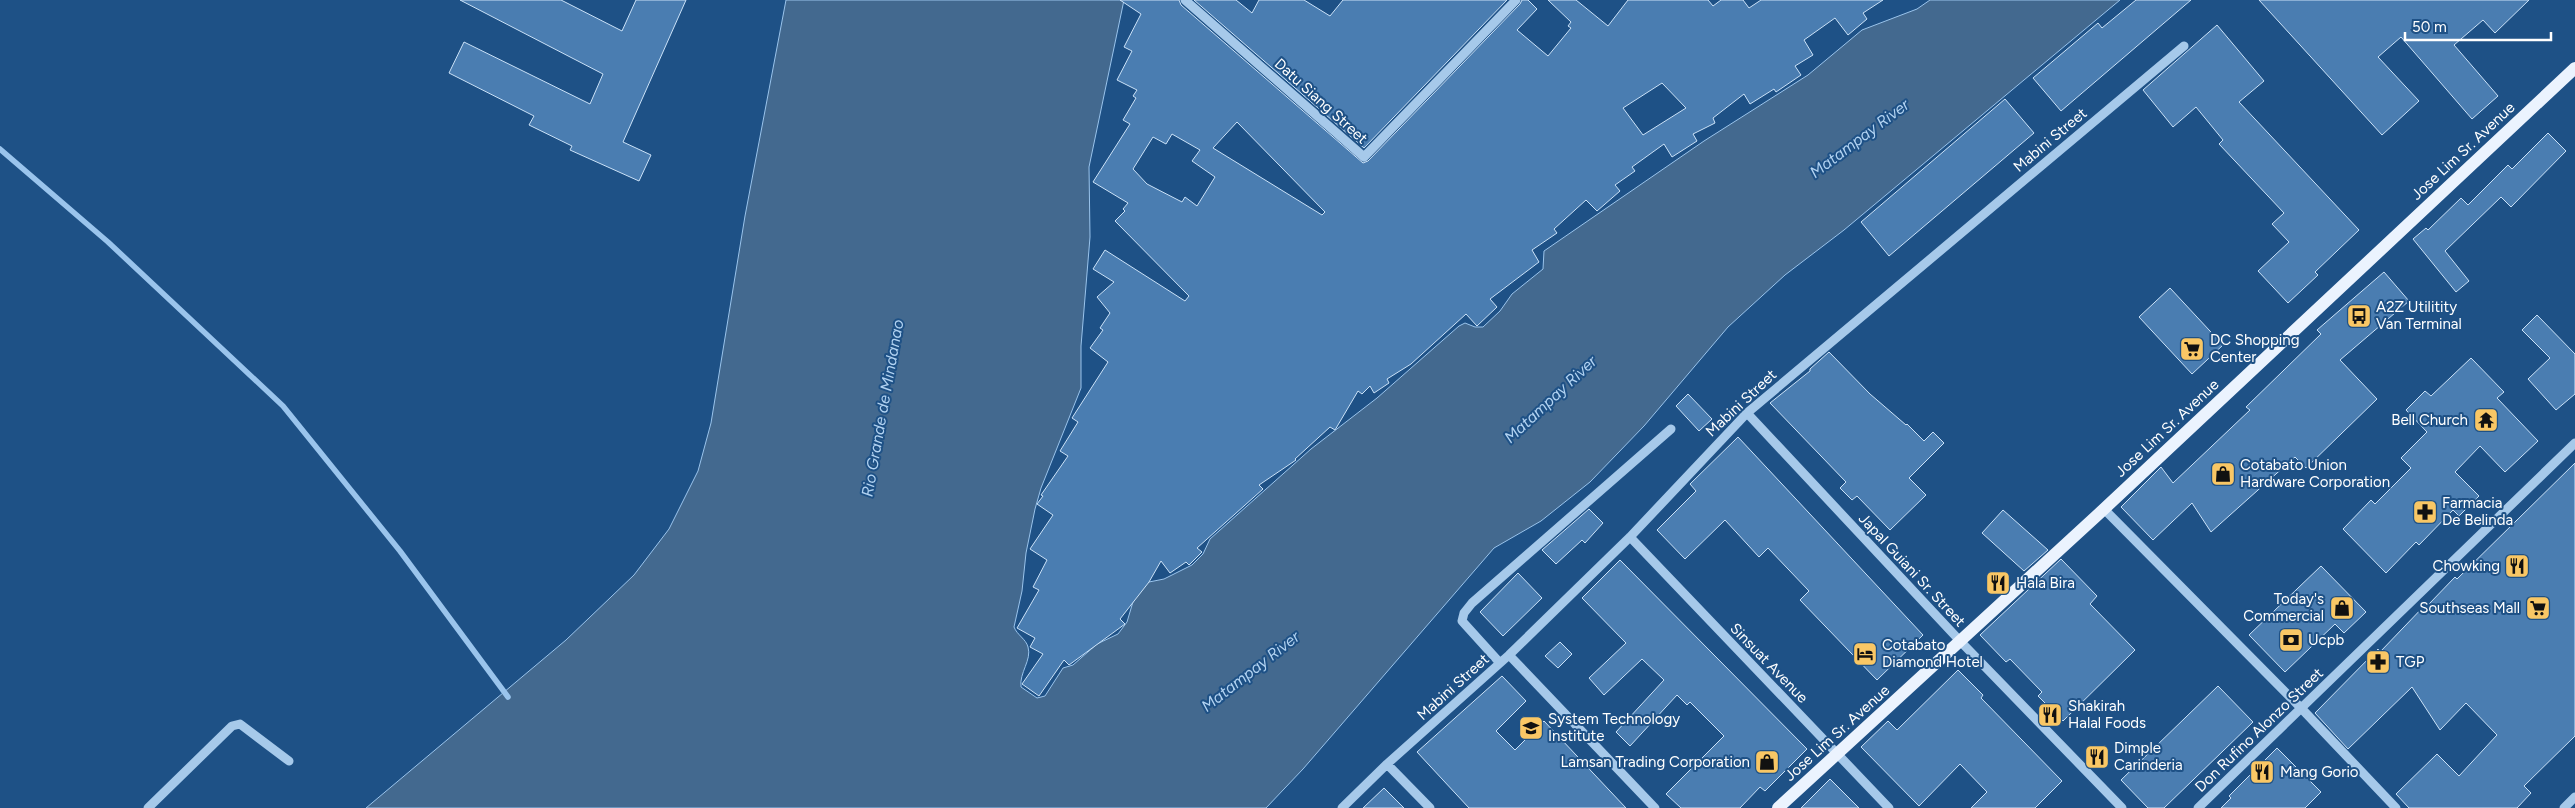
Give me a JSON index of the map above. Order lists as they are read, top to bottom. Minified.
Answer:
{"streets":{"main road":["Jose Lim Sr. Avenue"],"street":["Datu Siang Street","Mabini Street","Japal Guiani Sr. Street","Sinsuat Avenue","Don Rufino Alonzo Street"]},"crossings":[["Mabini Street","Japal Guiani Sr. Street"],["Mabini Street","Sinsuat Avenue"],["Jose Lim Sr. Avenue","Japal Guiani Sr. Street"],["Jose Lim Sr. Avenue","Sinsuat Avenue"]],"water":["Matampay River","Rio Grande de Mindanao"],"places":{"bus stop":["A2Z Utilitity Van Terminal"],"supermarket":["DC Shopping Center","Southseas Mall"],"temple":["Bell Church"],"shop":["Cotabato Union Hardware Corporation","Today's Commercial","Lamsan Trading Corporation"],"pharmacy":["Farmacia De Belinda","TGP"],"restaurant":["Chowking","Hala Bira","Shakirah Halal Foods","Dimple Carinderia","Mang Gorio"],"bank":["Ucpb"],"hotel":["Cotabato Diamond Hotel"],"school or university":["System Technology Institute"]},"scale_bar":"50 m"}
